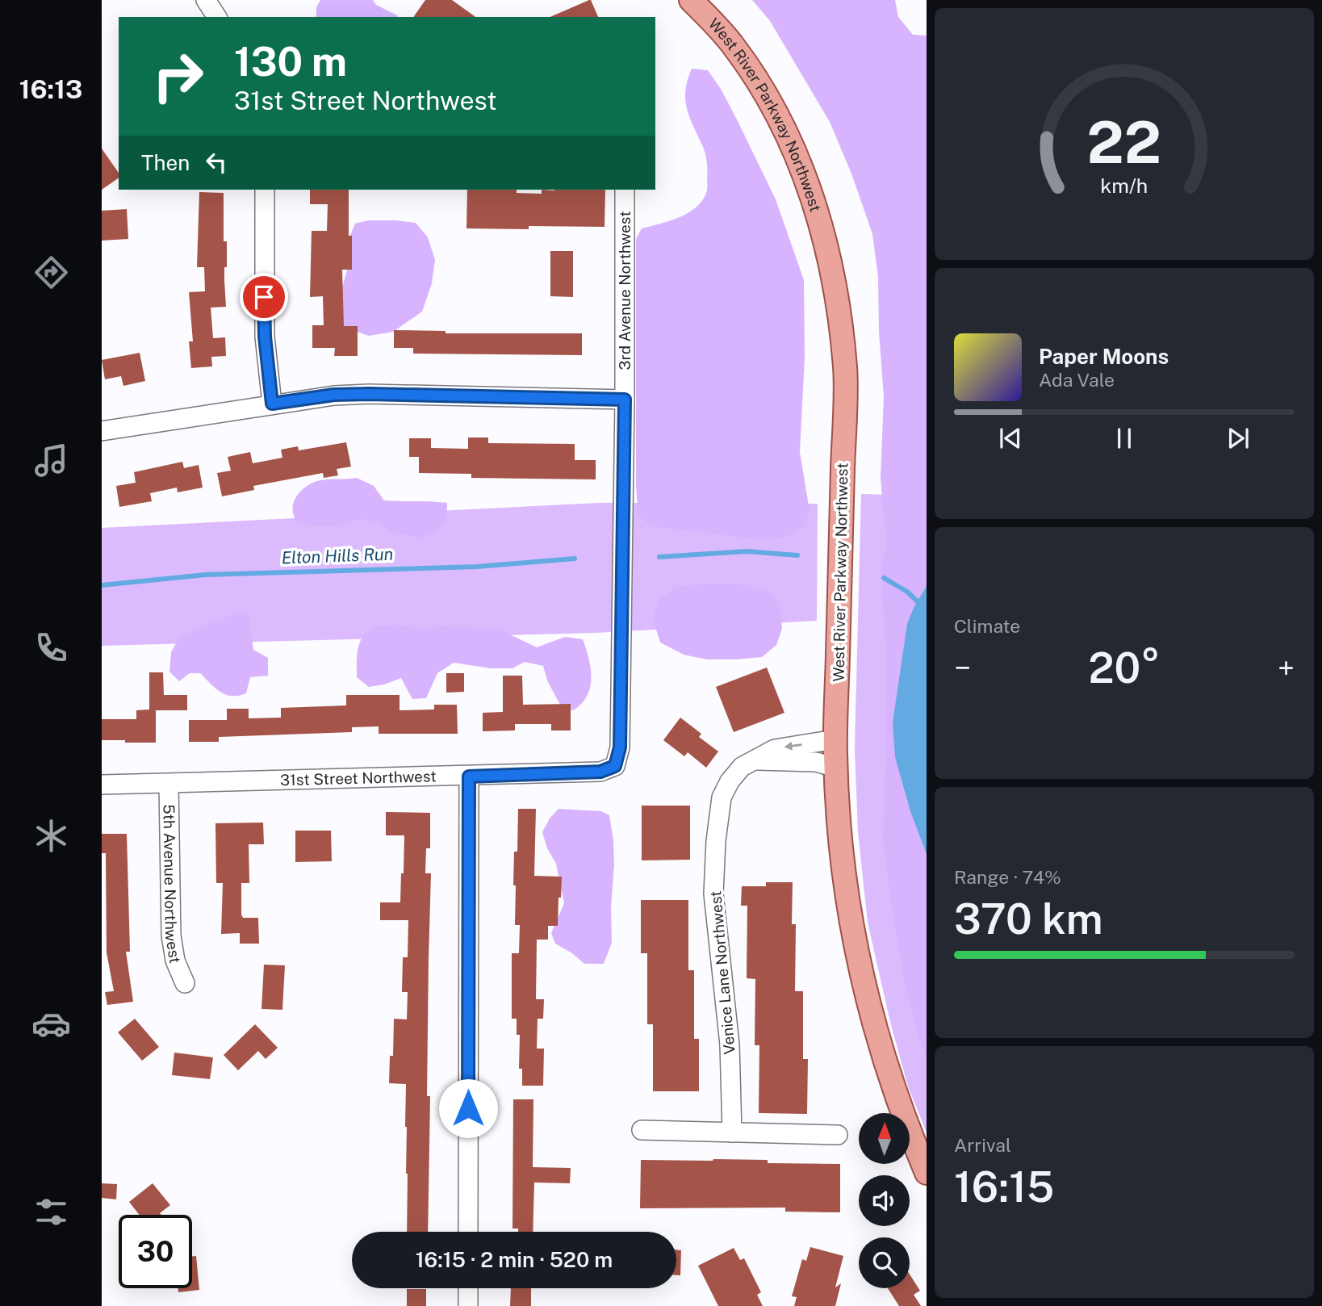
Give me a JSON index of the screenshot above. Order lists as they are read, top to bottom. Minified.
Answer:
{"streets":{"main road":["West River Parkway Northwest"],"street":["3rd Avenue Northwest","31st Street Northwest","5th Avenue Northwest","Venice Lane Northwest"]},"crossings":[["West River Parkway Northwest","Venice Lane Northwest"],["3rd Avenue Northwest","31st Street Northwest"],["31st Street Northwest","5th Avenue Northwest"]],"water":["Elton Hills Run"],"north":"top","page":{"tabs":"16:13","turn":["130 m","31st Street Northwest"],"then":"Then","song":["Paper Moons","Ada Vale"],"tile":["Climate",["Range · 74%","370 km"],["Arrival","16:15"]],"heat":["−","20°","+"],"limit":"30","trip":"16:15 · 2 min · 520 m","gauge":["22","km/h"]}}
